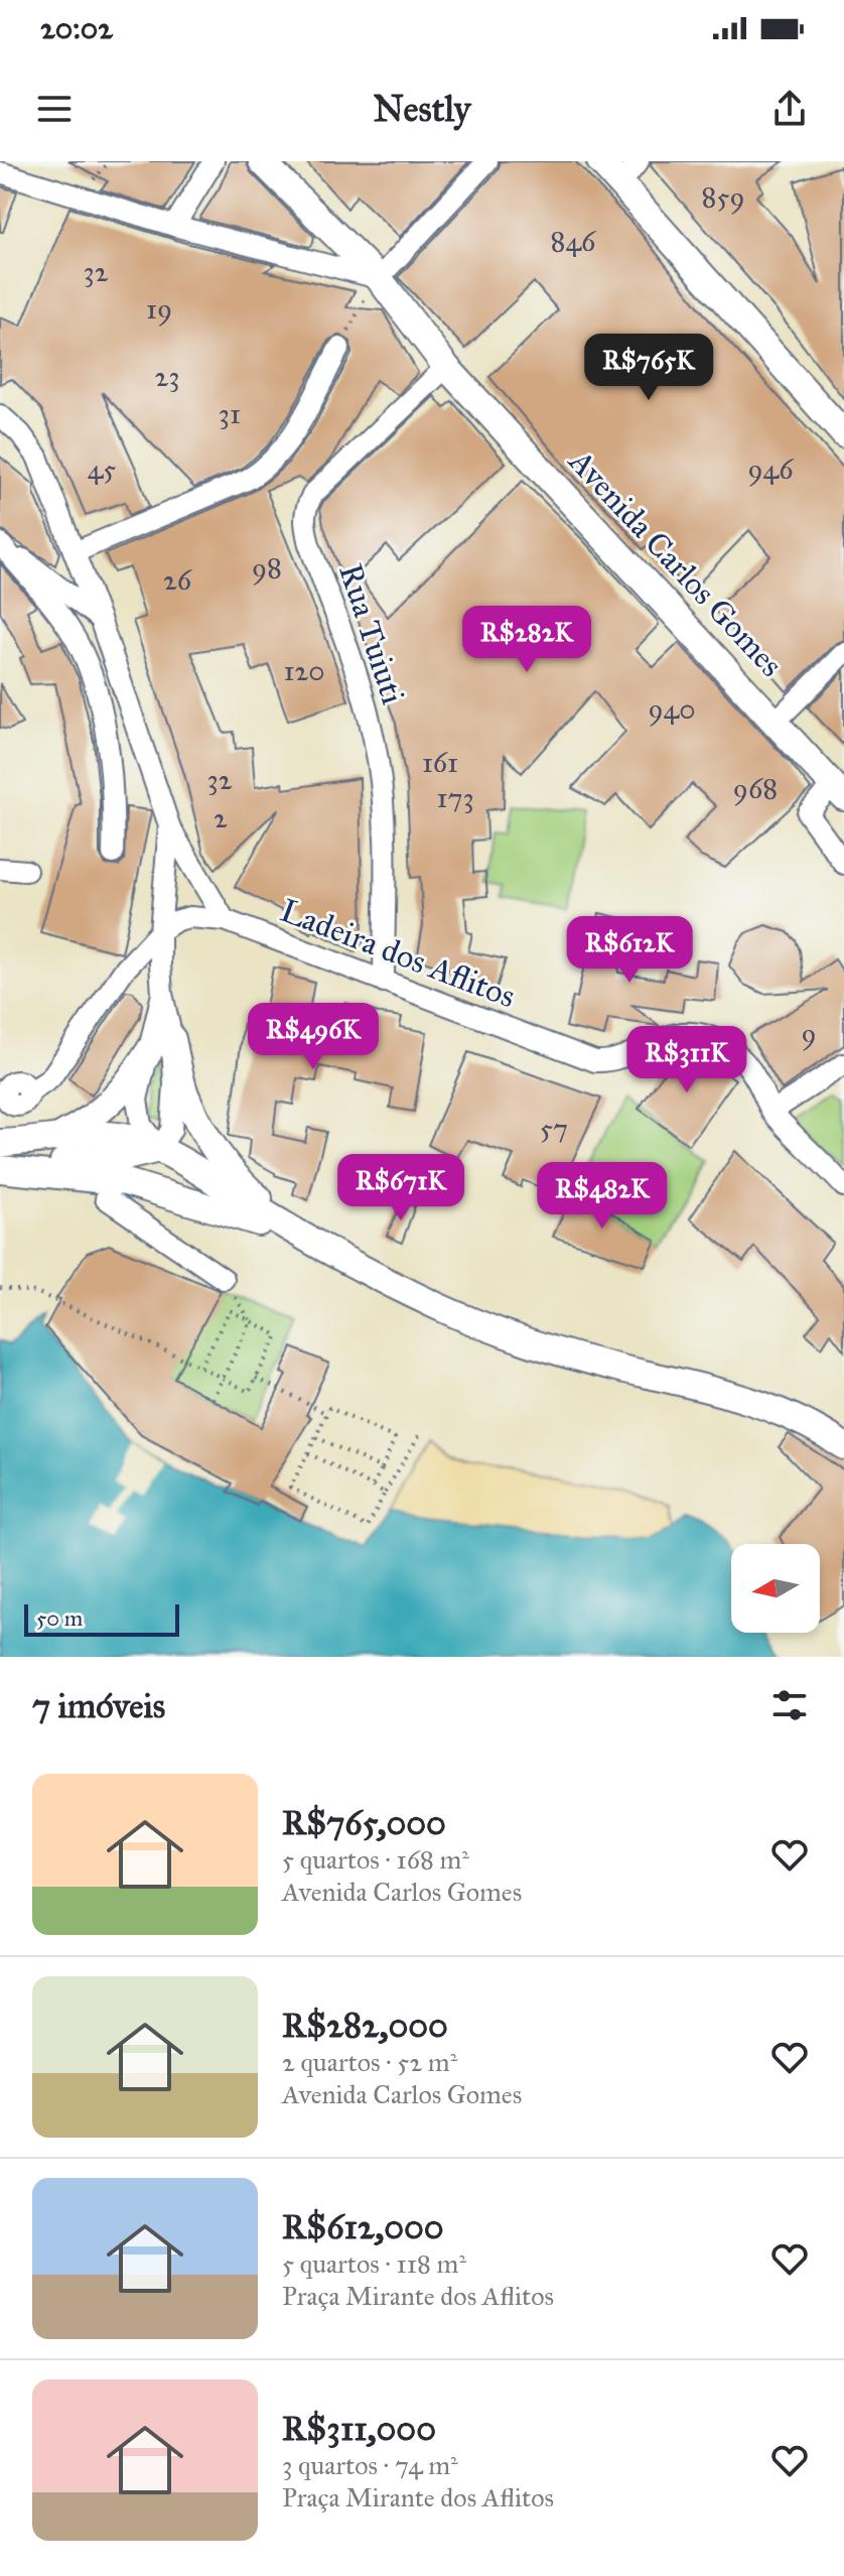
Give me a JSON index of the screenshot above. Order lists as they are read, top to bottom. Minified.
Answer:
{"streets":{"main road":["Avenida Carlos Gomes"],"street":["Rua Tuiuti","Ladeira dos Aflitos"]},"crossings":[["Avenida Carlos Gomes","Rua Tuiuti"],["Rua Tuiuti","Ladeira dos Aflitos"]],"house_numbers":["859","846","32","19","23","31","45","946","98","26","120","940","161","32","968","173","2","9","57"],"scale_bar":"50 m","north":"left","page":{"status":"20:02","header":"Nestly","price":["R$765K","R$282K","R$612K","R$496K","R$311K","R$671K","R$482K"],"scale":"50 m","heading":"7 imóveis","list":[{"name":"R$765,000","note":"5 quartos · 168 m² · Avenida Carlos Gomes"},{"name":"R$282,000","note":"2 quartos · 52 m² · Avenida Carlos Gomes"},{"name":"R$612,000","note":"5 quartos · 118 m² · Praça Mirante dos Aflitos"},{"name":"R$311,000","note":"3 quartos · 74 m² · Praça Mirante dos Aflitos"}]}}
